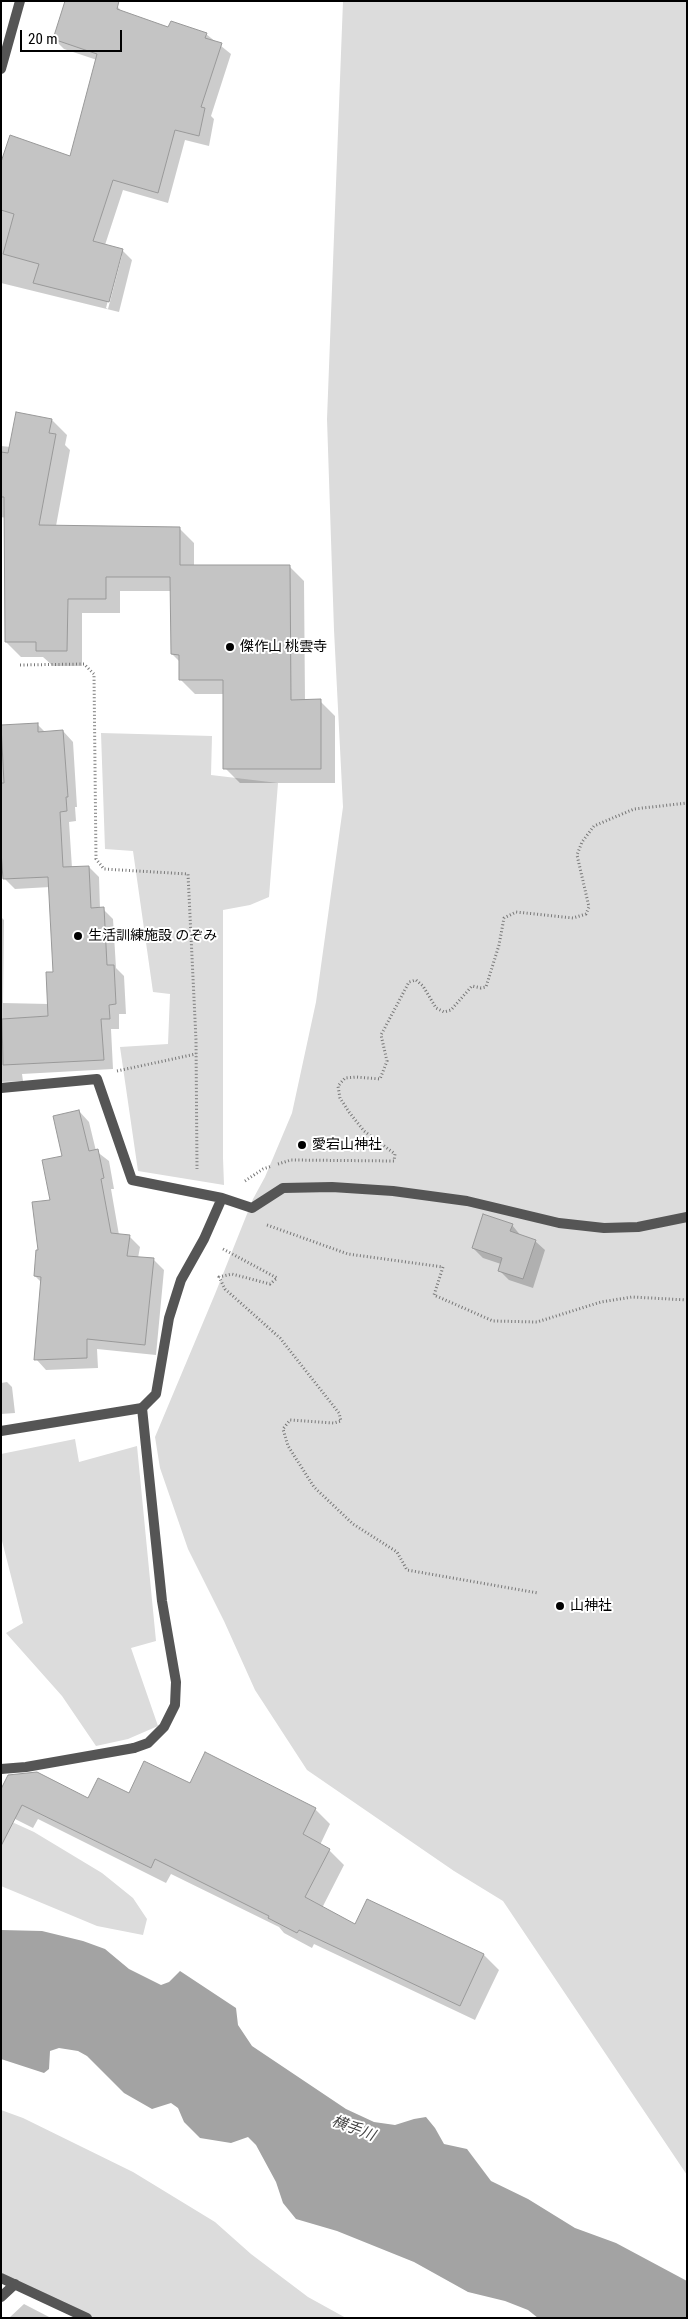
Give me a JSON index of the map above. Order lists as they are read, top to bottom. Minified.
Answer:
{"water":["横手川"],"places":["傑作山 桃雲寺","生活訓練施設 のぞみ","愛宕山神社","山神社"],"scale_bar":"20 m"}
